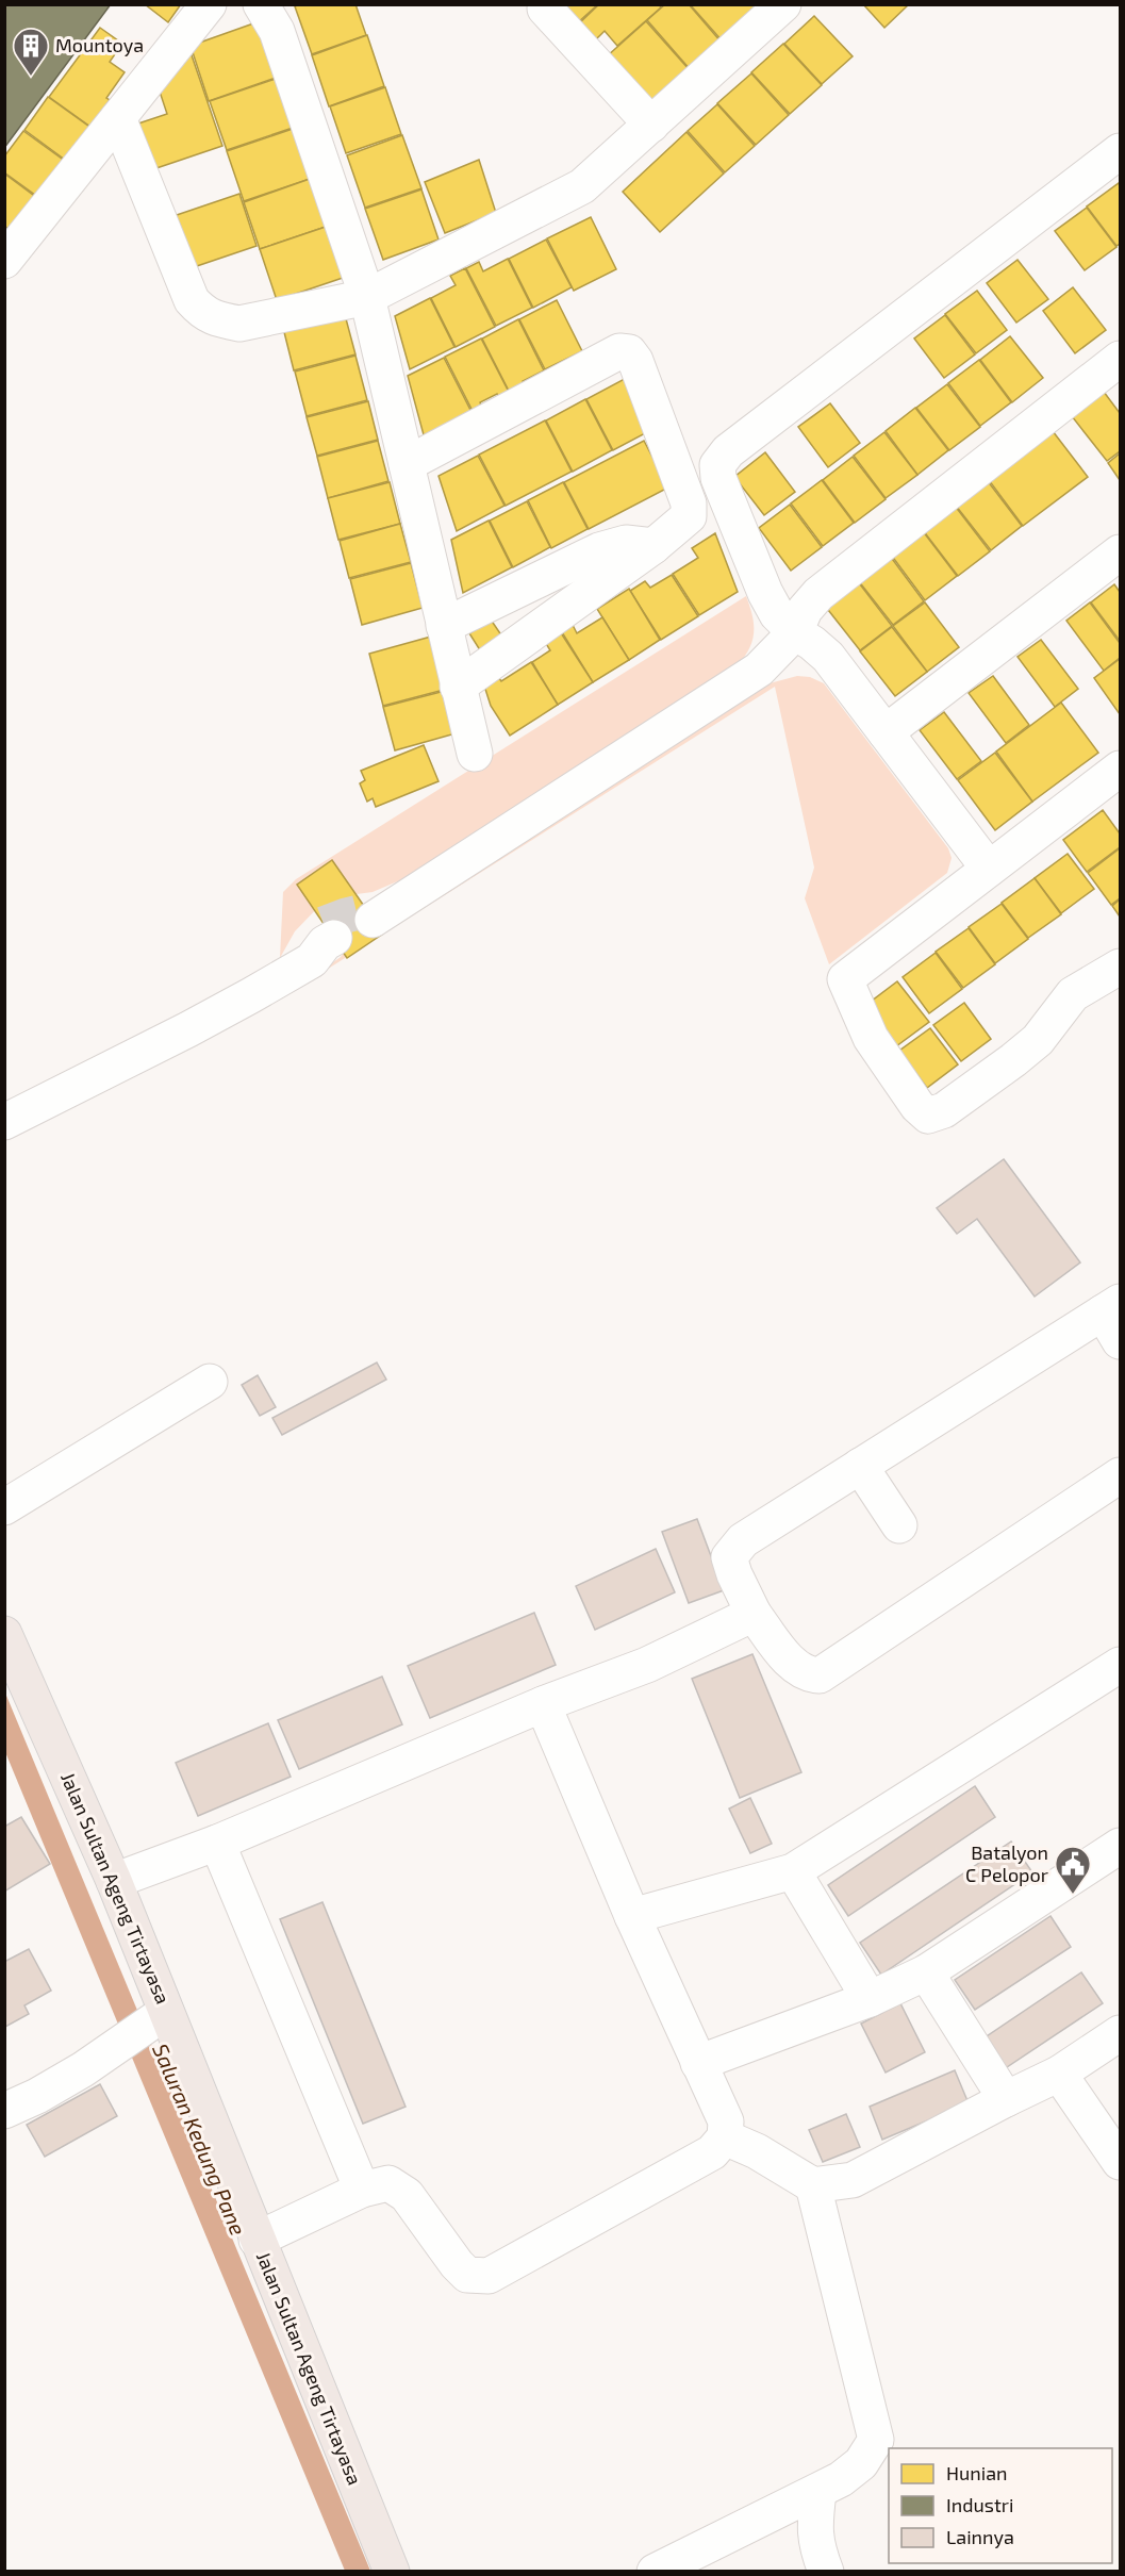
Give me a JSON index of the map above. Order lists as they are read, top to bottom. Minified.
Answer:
{"streets":{"main road":["Jalan Sultan Ageng Tirtayasa"]},"water":["Saluran Kedung Pane"],"places":{"building":["Mountoya"],"public building":["Batalyon C Pelopor"]},"legend":["Hunian","Industri","Lainnya"]}
